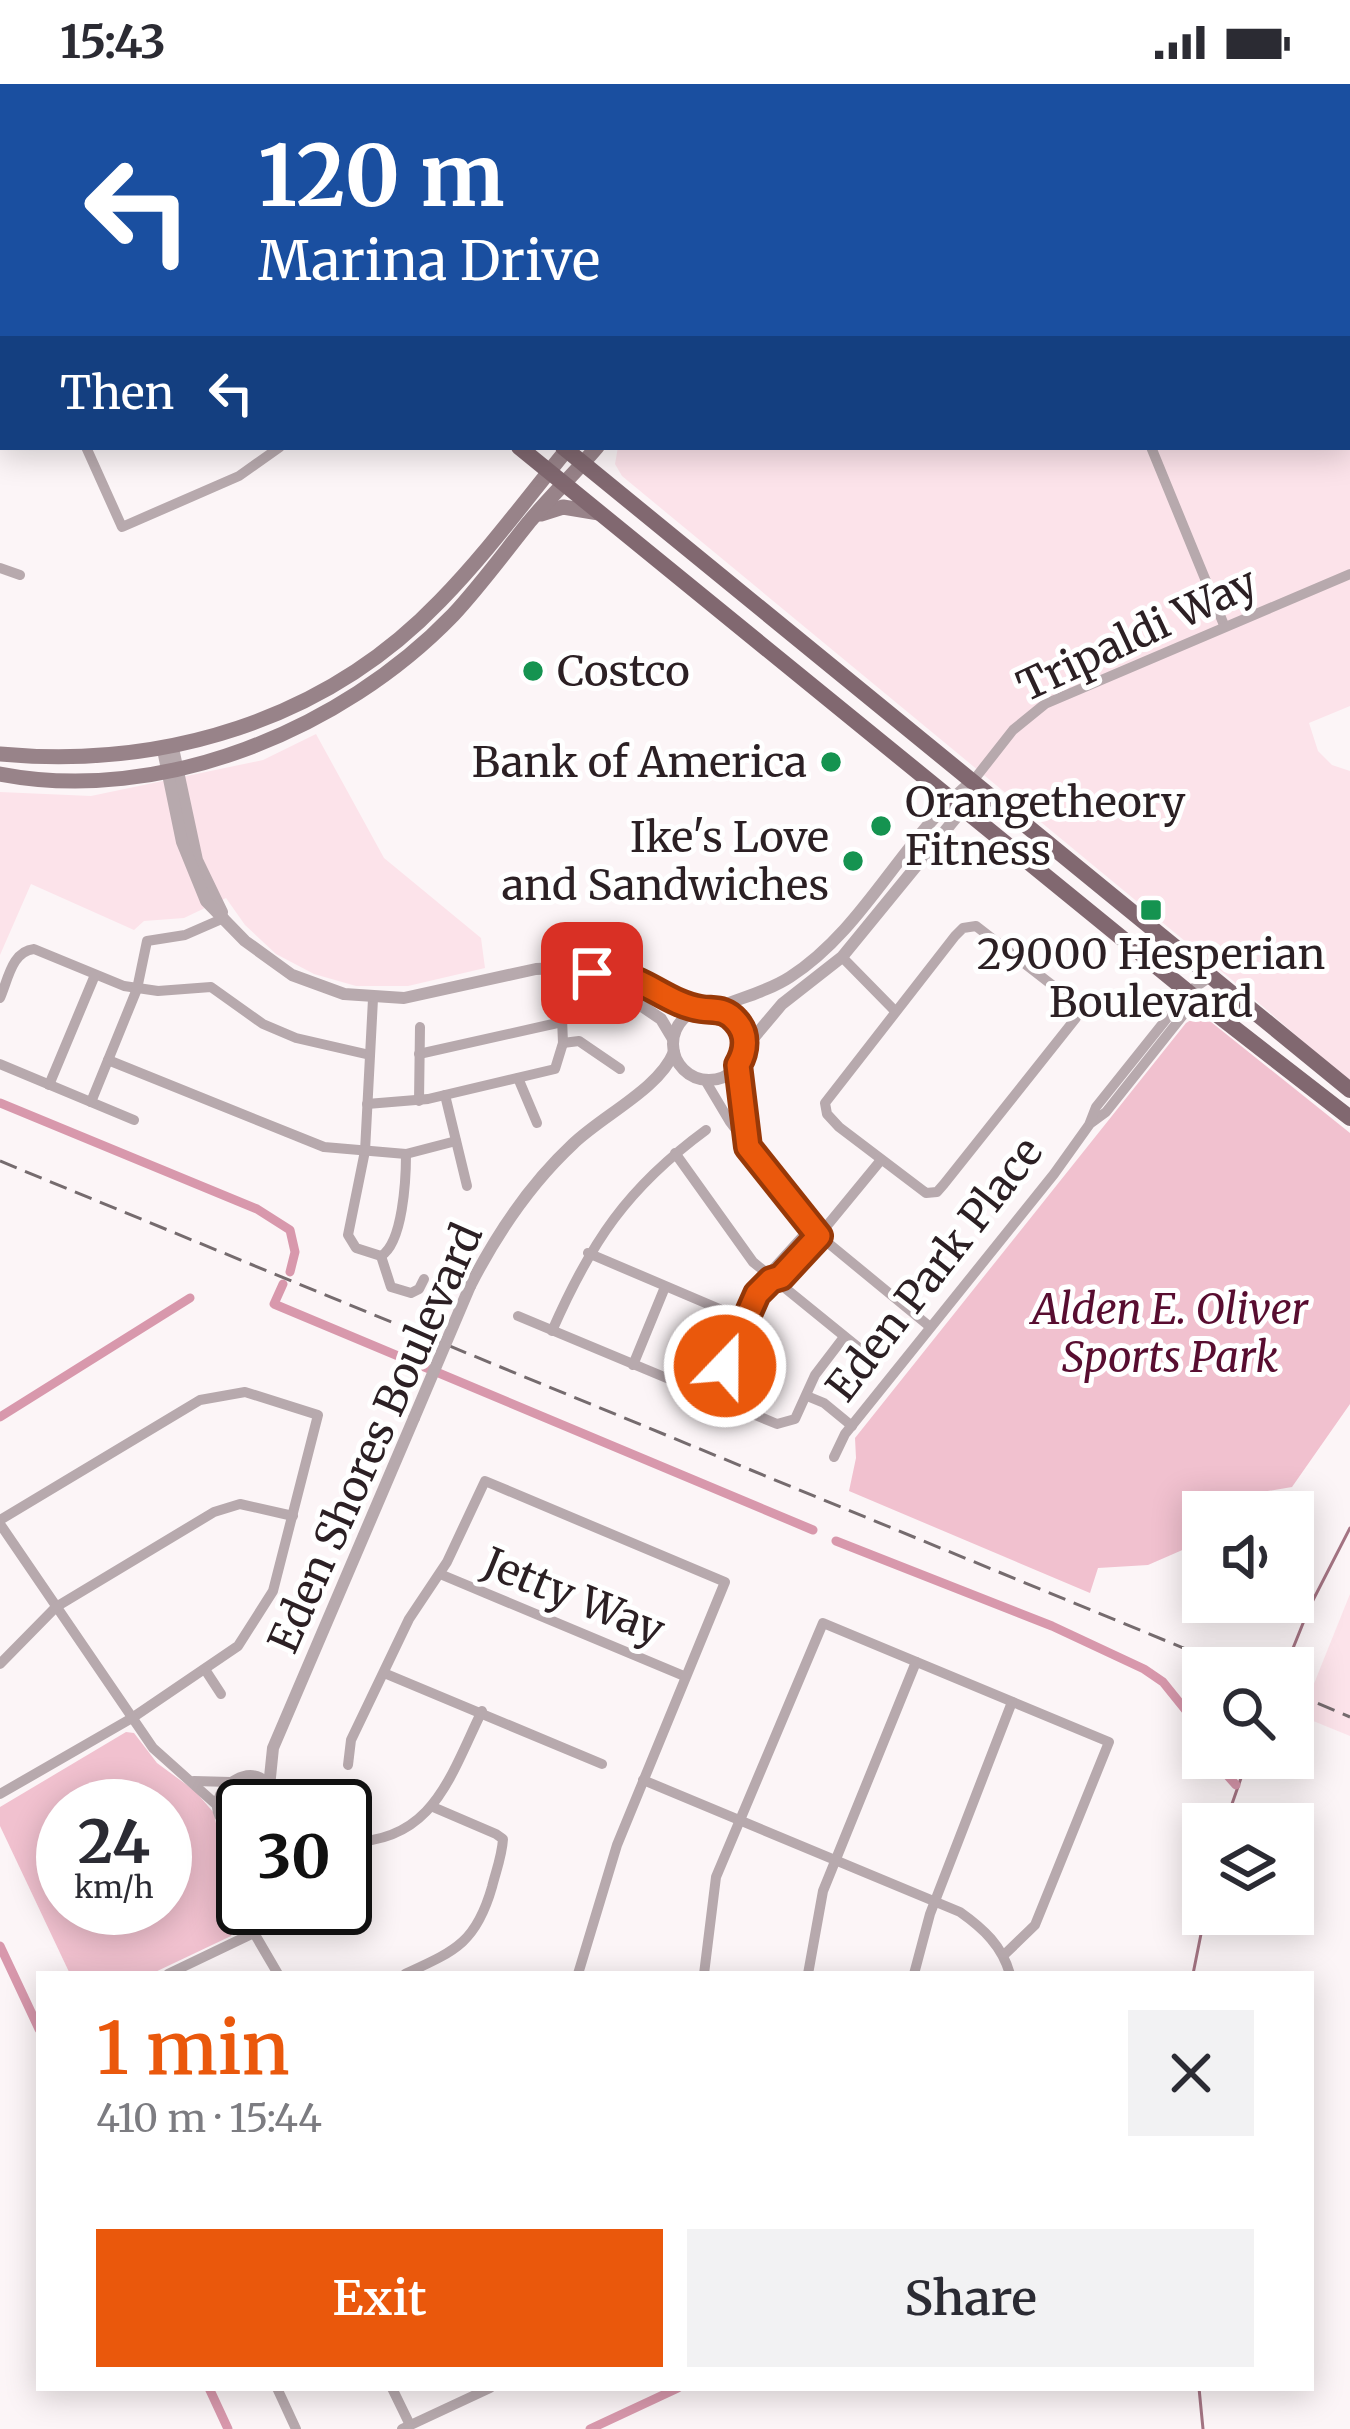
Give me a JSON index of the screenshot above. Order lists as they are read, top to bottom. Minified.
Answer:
{"streets":{"street":["Tripaldi Way","Eden Park Place","Eden Shores Boulevard","Jetty Way"]},"parks":["Alden E. Oliver Sports Park"],"places":{"other":["Costco","Bank of America","Orangetheory Fitness","Ike's Love and Sandwiches"],"transit":["29000 Hesperian Boulevard"]},"page":{"status":"15:43","turn":["120 m","Marina Drive"],"then":"Then","speed":"24 km/h","limit":"30","heading":["1 min","410 m · 15:44"],"buttons":["Exit","Share"]}}
